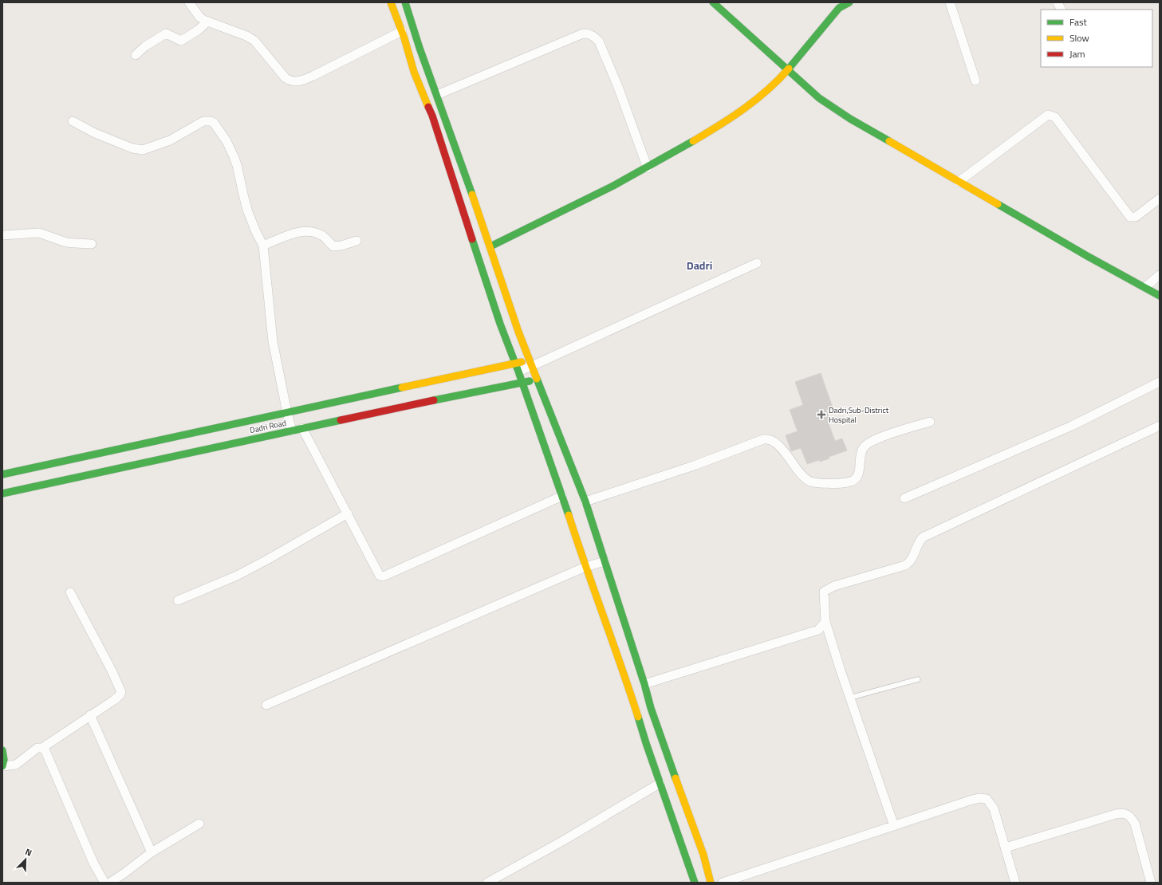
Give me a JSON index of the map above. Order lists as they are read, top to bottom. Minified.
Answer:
{"streets":{"street":["Dadri Road"]},"districts":["Dadri"],"places":{"health":["Dadri,Sub-District Hospital"]},"legend":["Fast","Slow","Jam"],"north":"top right"}
